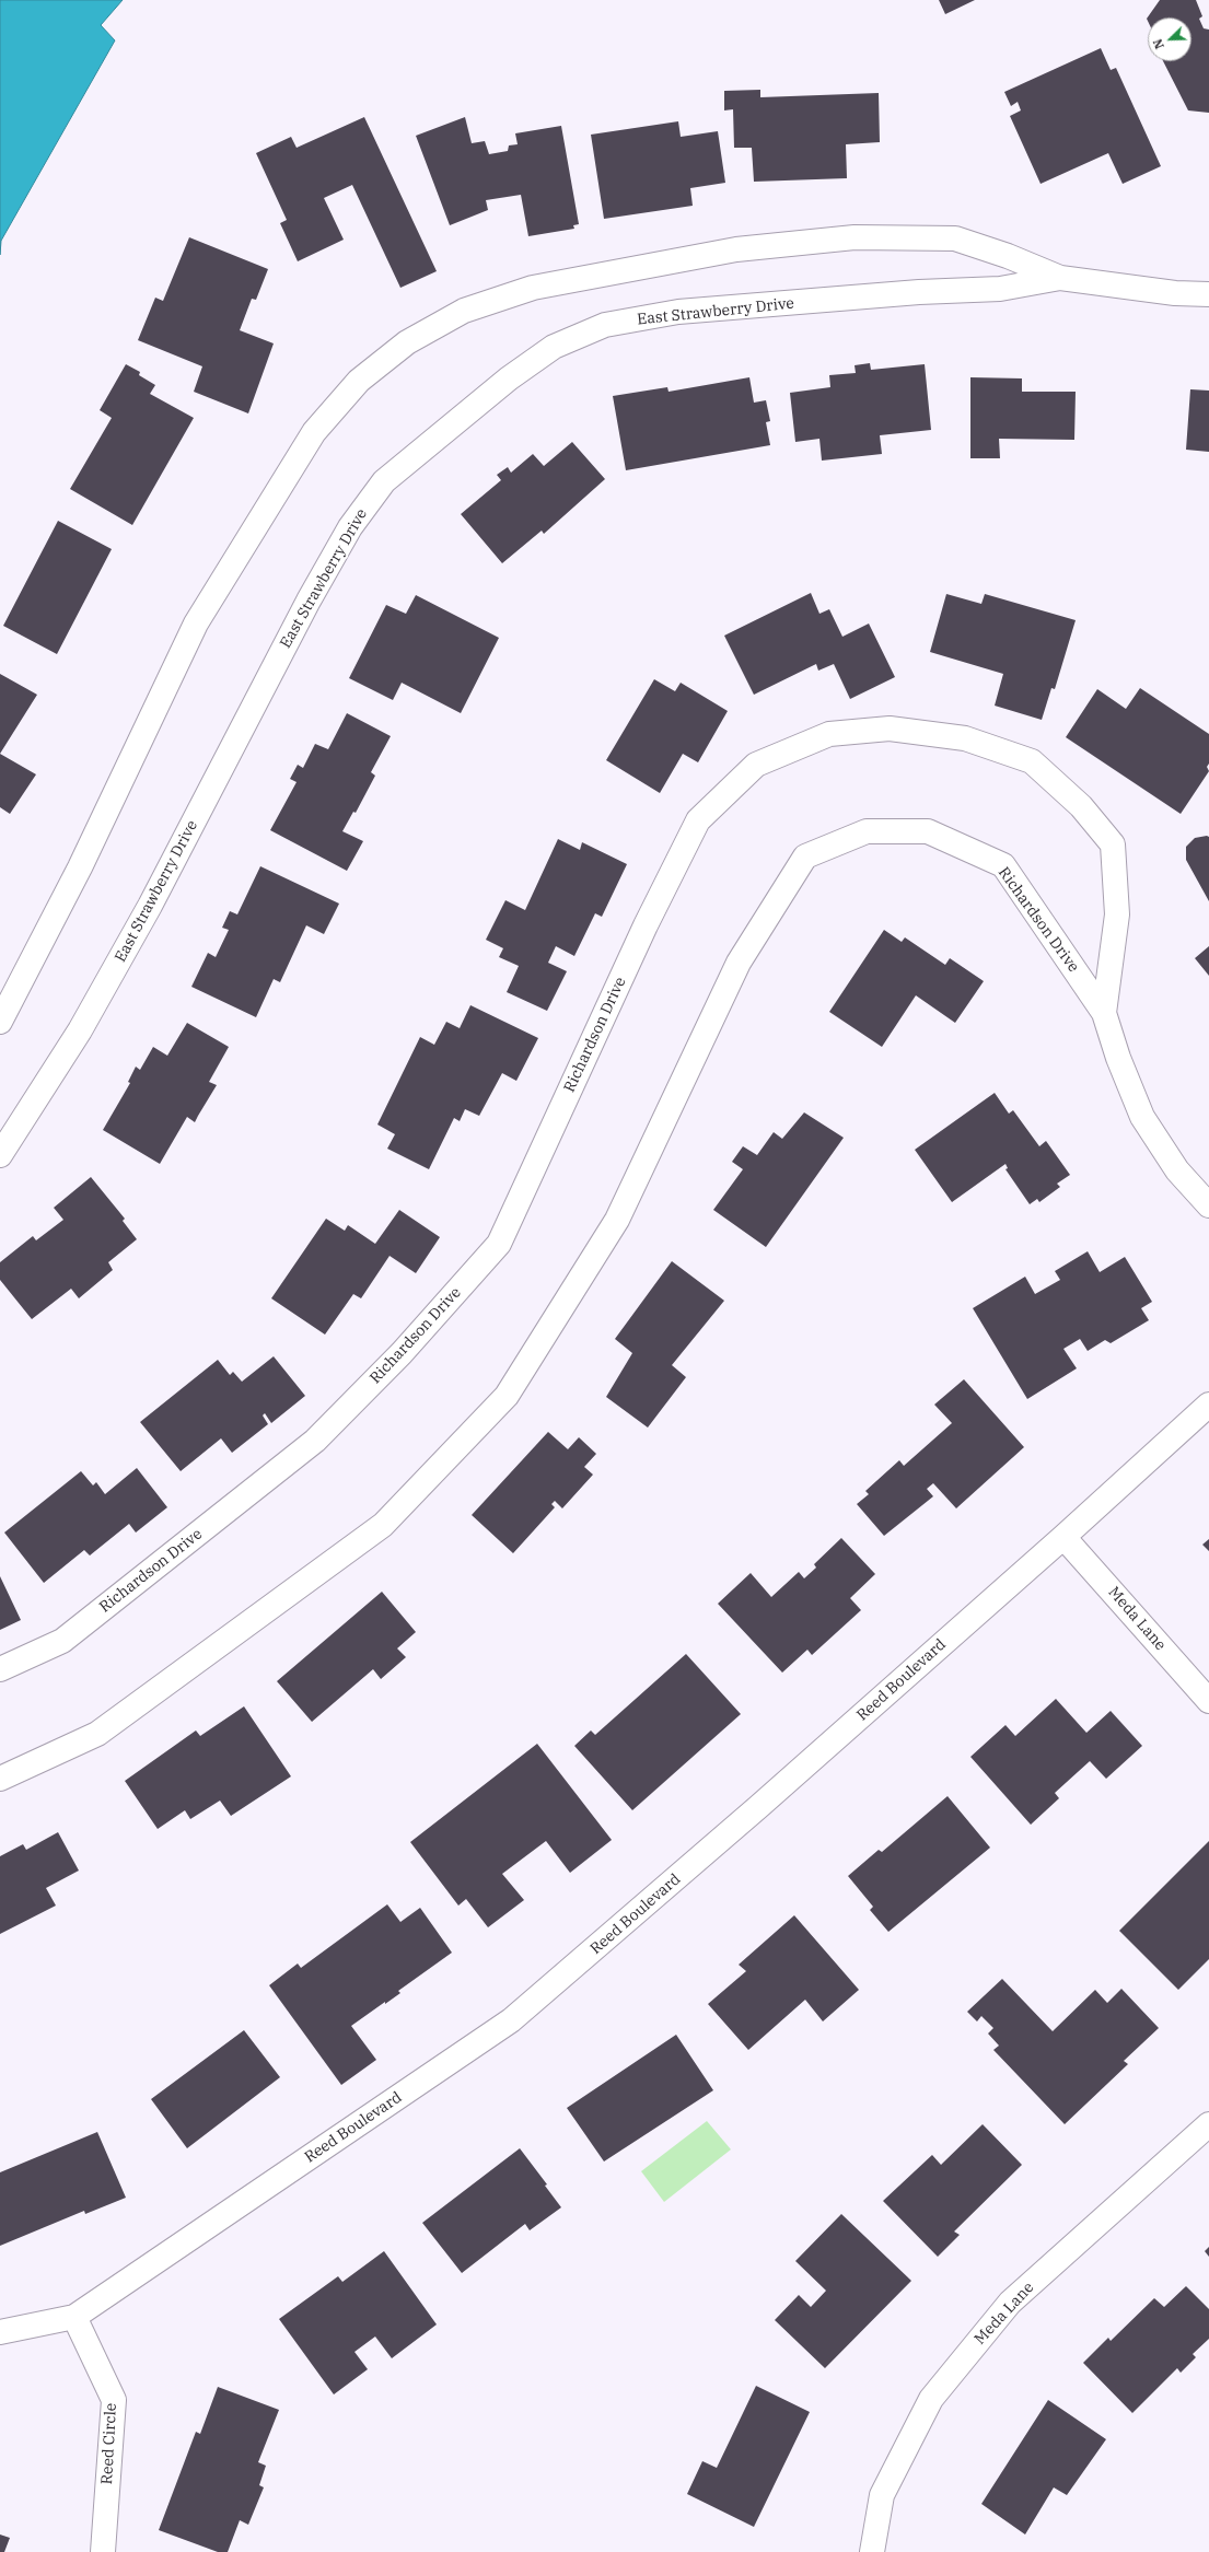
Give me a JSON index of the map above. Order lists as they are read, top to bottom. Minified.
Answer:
{"streets":{"street":["East Strawberry Drive","Richardson Drive","Meda Lane","Reed Boulevard","Reed Circle"]},"crossings":[["Meda Lane","Reed Boulevard"],["Reed Boulevard","Reed Circle"]],"north":"bottom left"}
